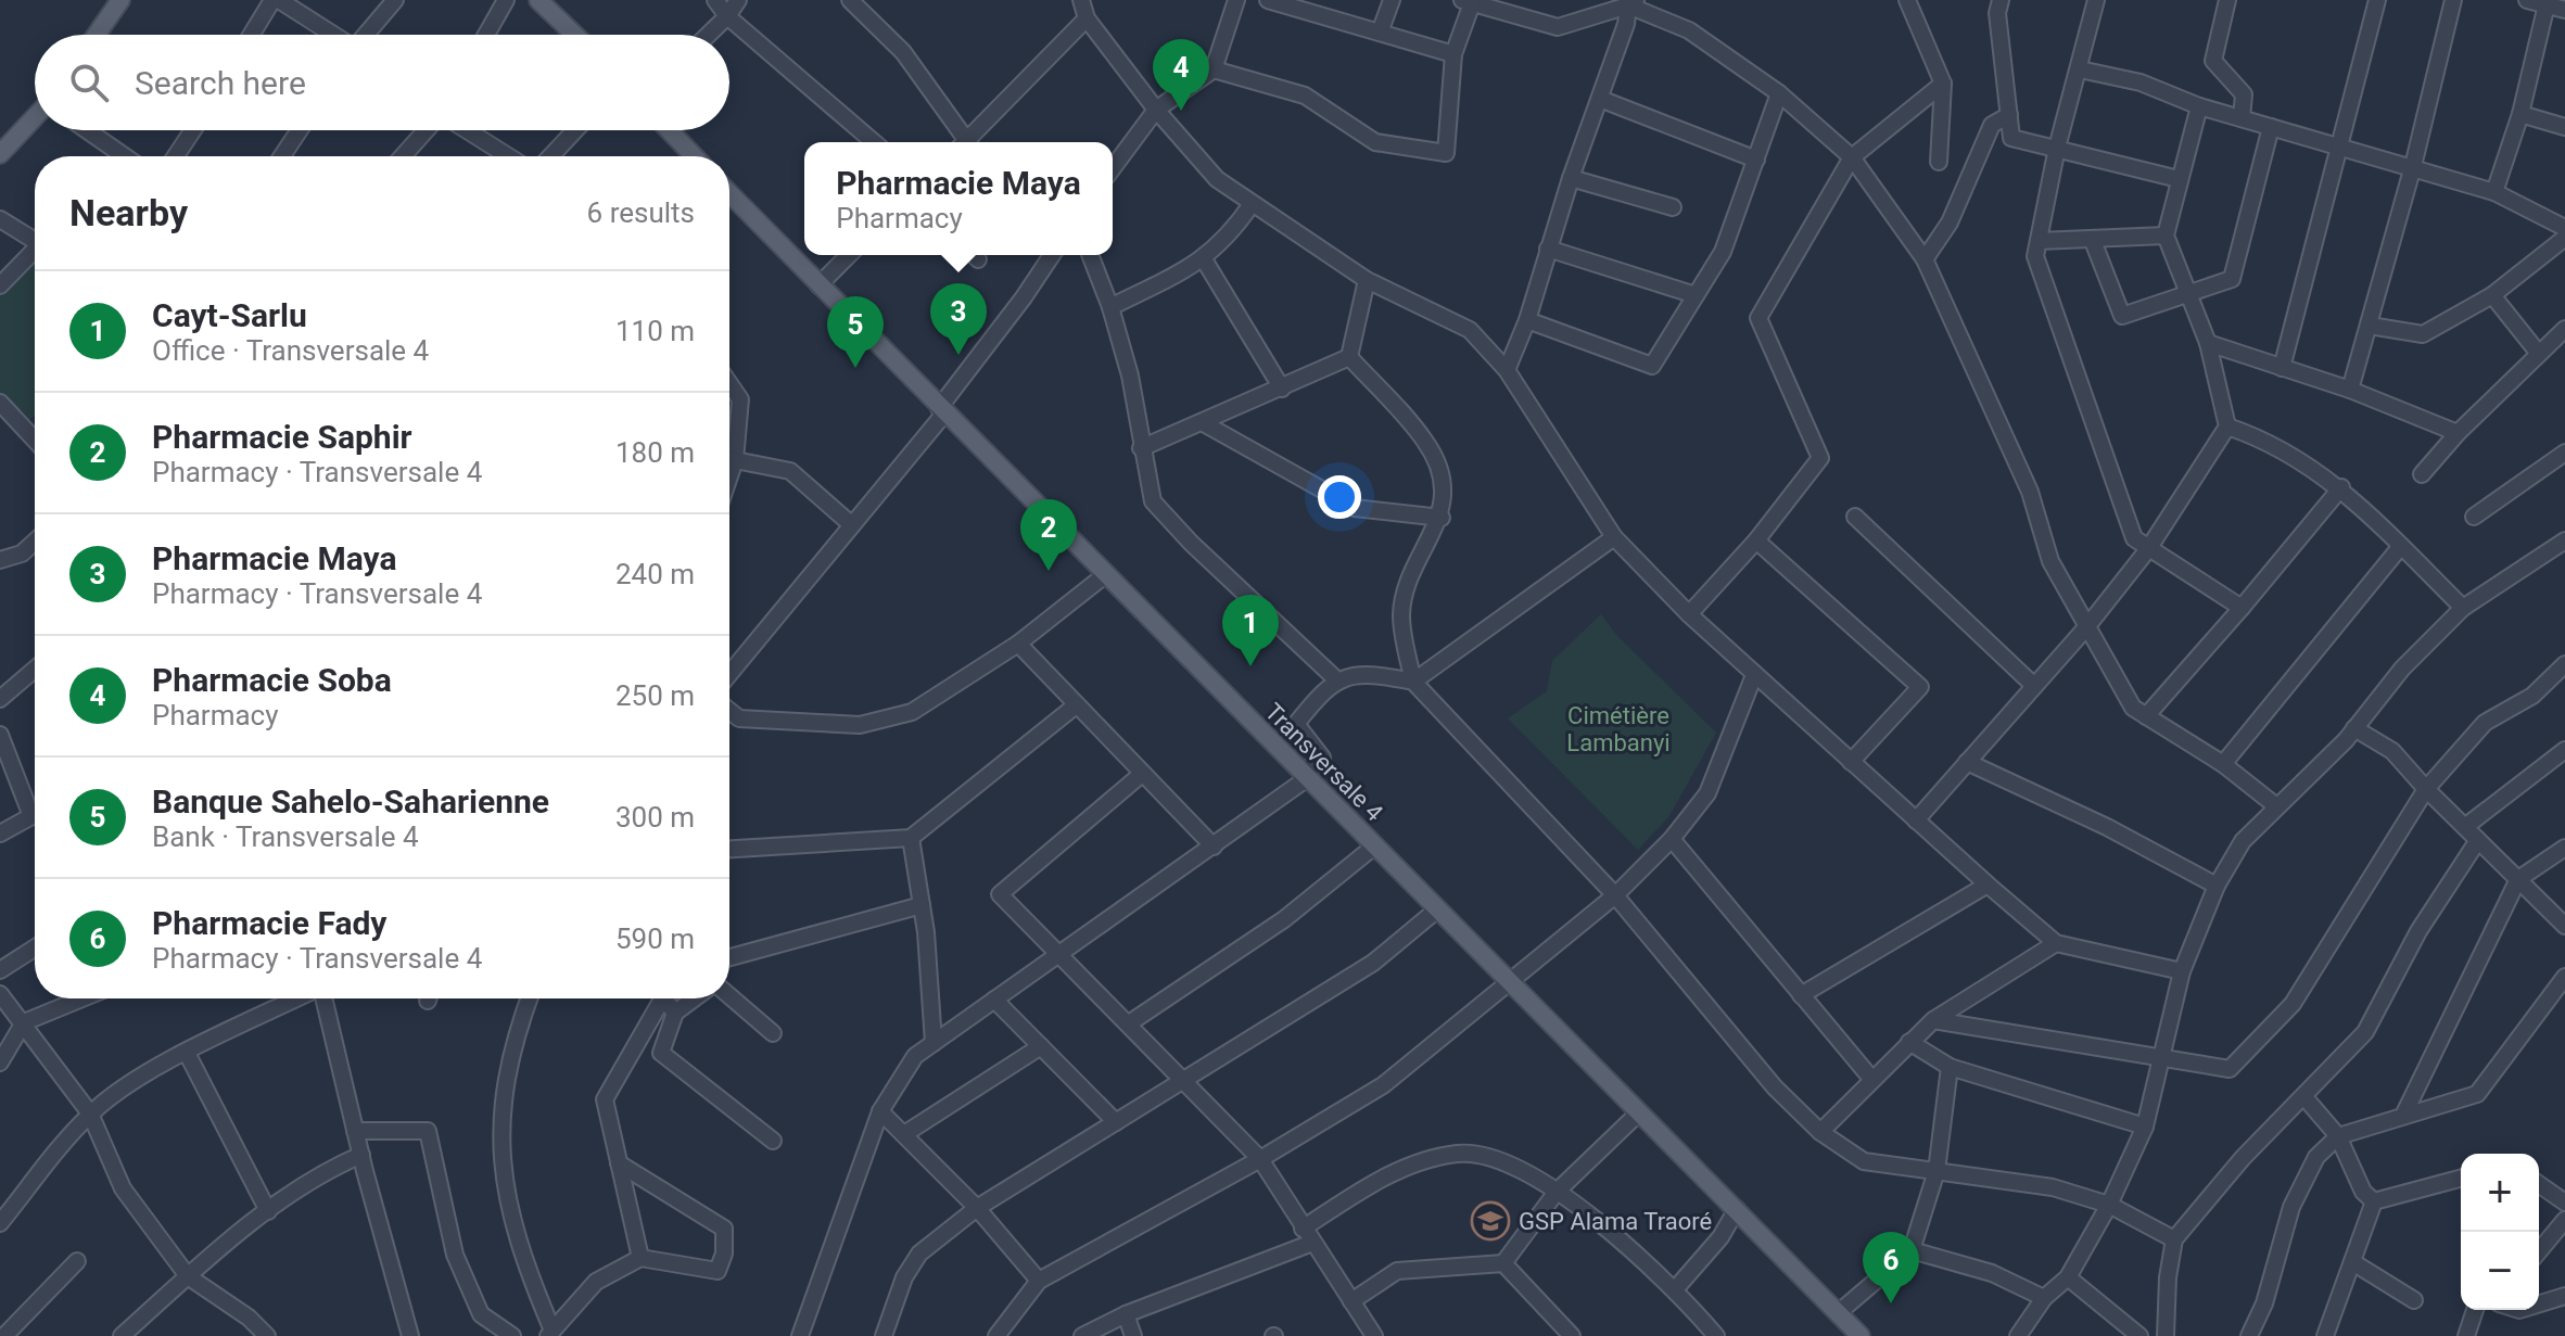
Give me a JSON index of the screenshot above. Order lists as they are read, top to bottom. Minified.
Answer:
{"streets":{"main road":["Transversale 4"]},"parks":["Cimétière Lambanyi"],"places":{"school or university":["GSP Alama Traoré"]},"page":{"search":"Search here","pins":["4","3","5","2","1","6"],"popup":["Pharmacie Maya","Pharmacy"],"heading":["Nearby","6 results"],"list":[{"mark":"1","name":"Cayt-Sarlu","note":"Office · Transversale 4","value":"110 m"},{"mark":"2","name":"Pharmacie Saphir","note":"Pharmacy · Transversale 4","value":"180 m"},{"mark":"3","name":"Pharmacie Maya","note":"Pharmacy · Transversale 4","value":"240 m"},{"mark":"4","name":"Pharmacie Soba","note":"Pharmacy","value":"250 m"},{"mark":"5","name":"Banque Sahelo-Saharienne","note":"Bank · Transversale 4","value":"300 m"},{"mark":"6","name":"Pharmacie Fady","note":"Pharmacy · Transversale 4","value":"590 m"}],"map_buttons":["+","−"]}}
